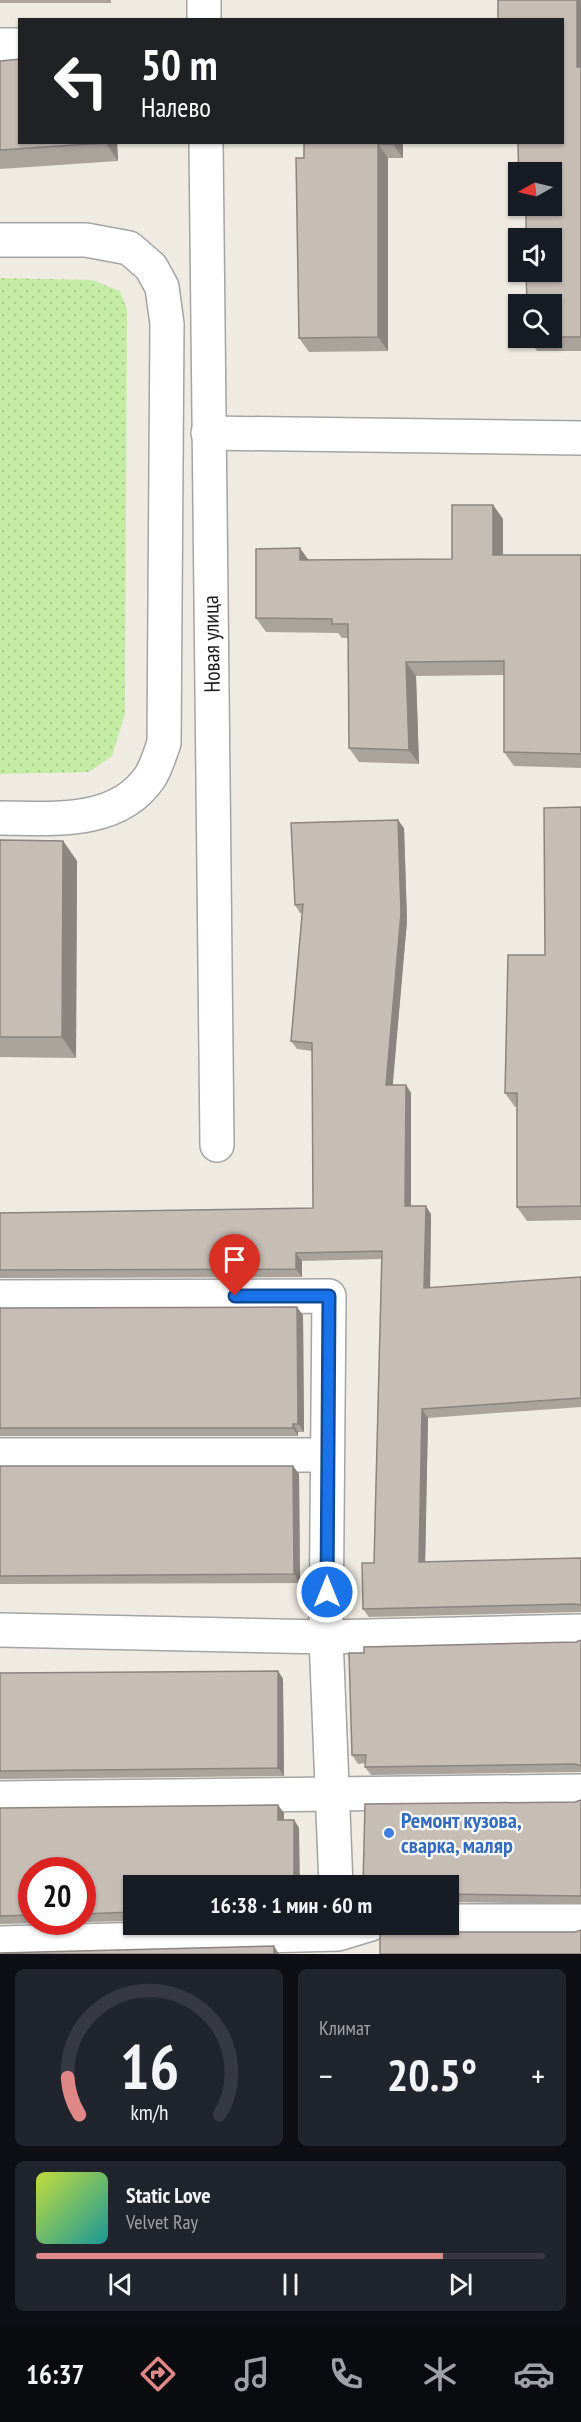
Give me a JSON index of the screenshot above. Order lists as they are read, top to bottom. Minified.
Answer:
{"streets":{"street":["Новая улица"]},"places":["Ремонт кузова, сварка, маляр"],"north":"left","page":{"turn":["50 m","Налево"],"limit":"20","trip":"16:38 · 1 мин · 60 m","tile":"Климат","heat":["−","20.5°","+"],"song":["Static Love","Velvet Ray"],"tabs":"16:37","gauge":["16","km/h"]}}
